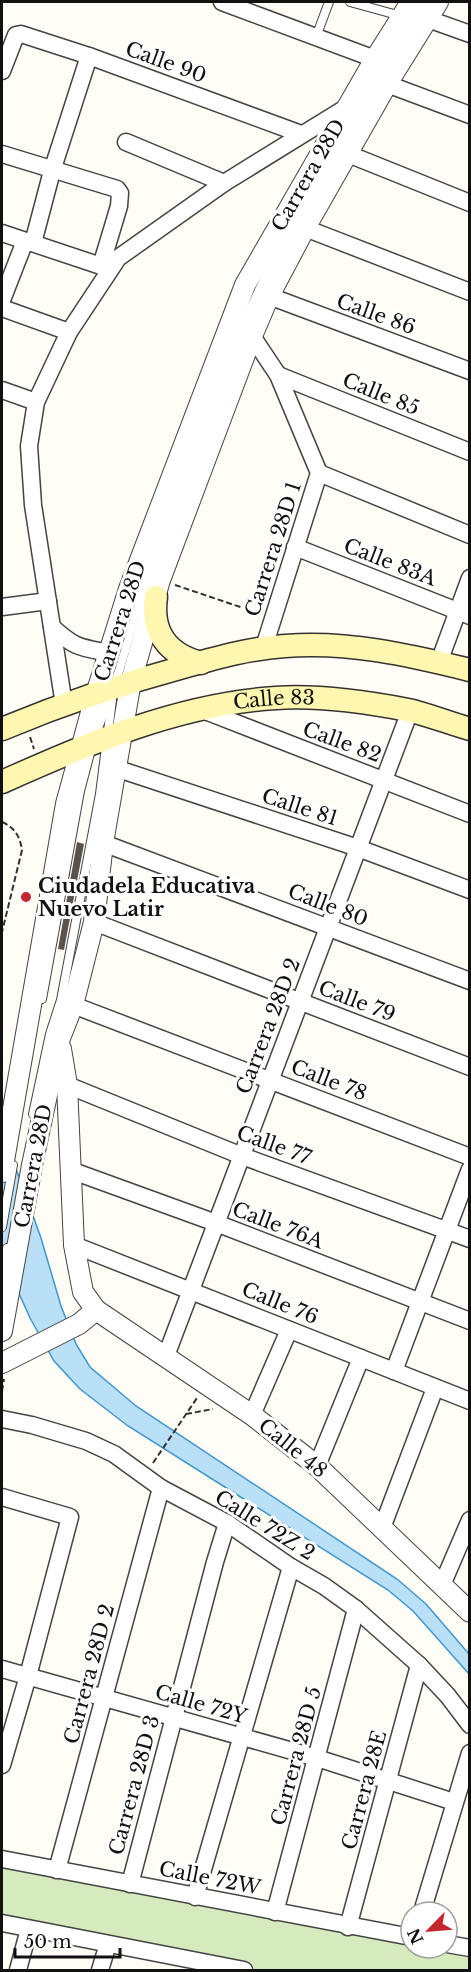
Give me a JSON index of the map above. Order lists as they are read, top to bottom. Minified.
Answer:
{"streets":{"main road":["Calle 83"],"street":["Calle 90","Carrera 28D","Calle 86","Calle 85","Carrera 28D 1","Calle 83A","Calle 82","Calle 81","Calle 80","Calle 79","Carrera 28D 2","Calle 78","Calle 77","Calle 76A","Calle 76","Calle 48","Calle 72Z 2","Calle 72Y","Carrera 28D 5","Carrera 28D 3","Carrera 28E","Calle 72W"]},"crossings":[["Calle 90","Carrera 28D"],["Carrera 28D","Calle 86"],["Carrera 28D","Carrera 28D 1"],["Carrera 28D","Calle 83"],["Carrera 28D","Calle 81"],["Carrera 28D","Calle 80"],["Carrera 28D","Calle 79"],["Carrera 28D","Calle 78"],["Carrera 28D","Calle 77"],["Carrera 28D","Calle 76A"],["Carrera 28D","Calle 76"],["Carrera 28D","Calle 48"],["Calle 85","Carrera 28D 1"],["Carrera 28D 1","Calle 83A"],["Calle 83","Calle 82"],["Calle 83","Carrera 28D 2"],["Calle 82","Carrera 28D 2"],["Calle 81","Carrera 28D 2"],["Calle 80","Carrera 28D 2"],["Calle 79","Carrera 28D 2"],["Carrera 28D 2","Calle 78"],["Carrera 28D 2","Calle 77"],["Carrera 28D 2","Calle 76A"],["Carrera 28D 2","Calle 76"],["Carrera 28D 2","Calle 48"],["Carrera 28D 2","Calle 72Z 2"],["Carrera 28D 2","Calle 72Y"],["Carrera 28D 2","Calle 72W"],["Calle 72Z 2","Carrera 28D 5"],["Calle 72Z 2","Carrera 28D 3"],["Calle 72Z 2","Carrera 28E"],["Calle 72Y","Carrera 28D 5"],["Calle 72Y","Carrera 28D 3"],["Calle 72Y","Carrera 28E"],["Carrera 28D 5","Calle 72W"],["Carrera 28D 3","Calle 72W"],["Carrera 28E","Calle 72W"]],"places":["Ciudadela Educativa Nuevo Latir"],"scale_bar":"50 m","north":"bottom left"}
